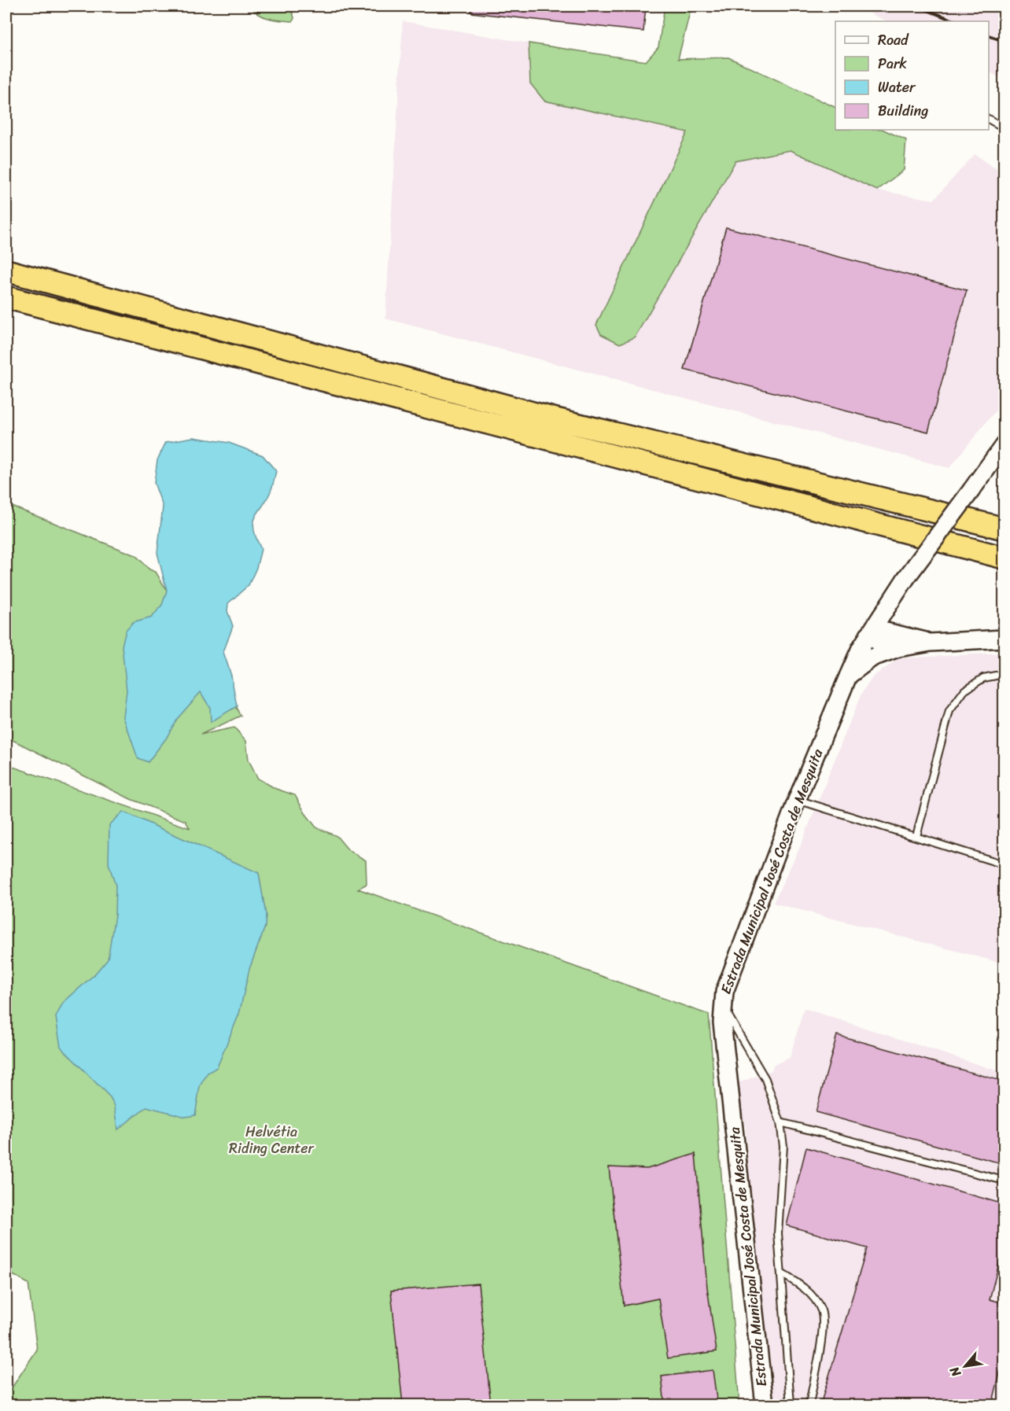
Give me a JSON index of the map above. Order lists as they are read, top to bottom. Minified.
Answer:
{"streets":{"main road":["Estrada Municipal José Costa de Mesquita"]},"parks":["Helvétia Riding Center"],"legend":["Road","Park","Water","Building"],"north":"bottom left"}
